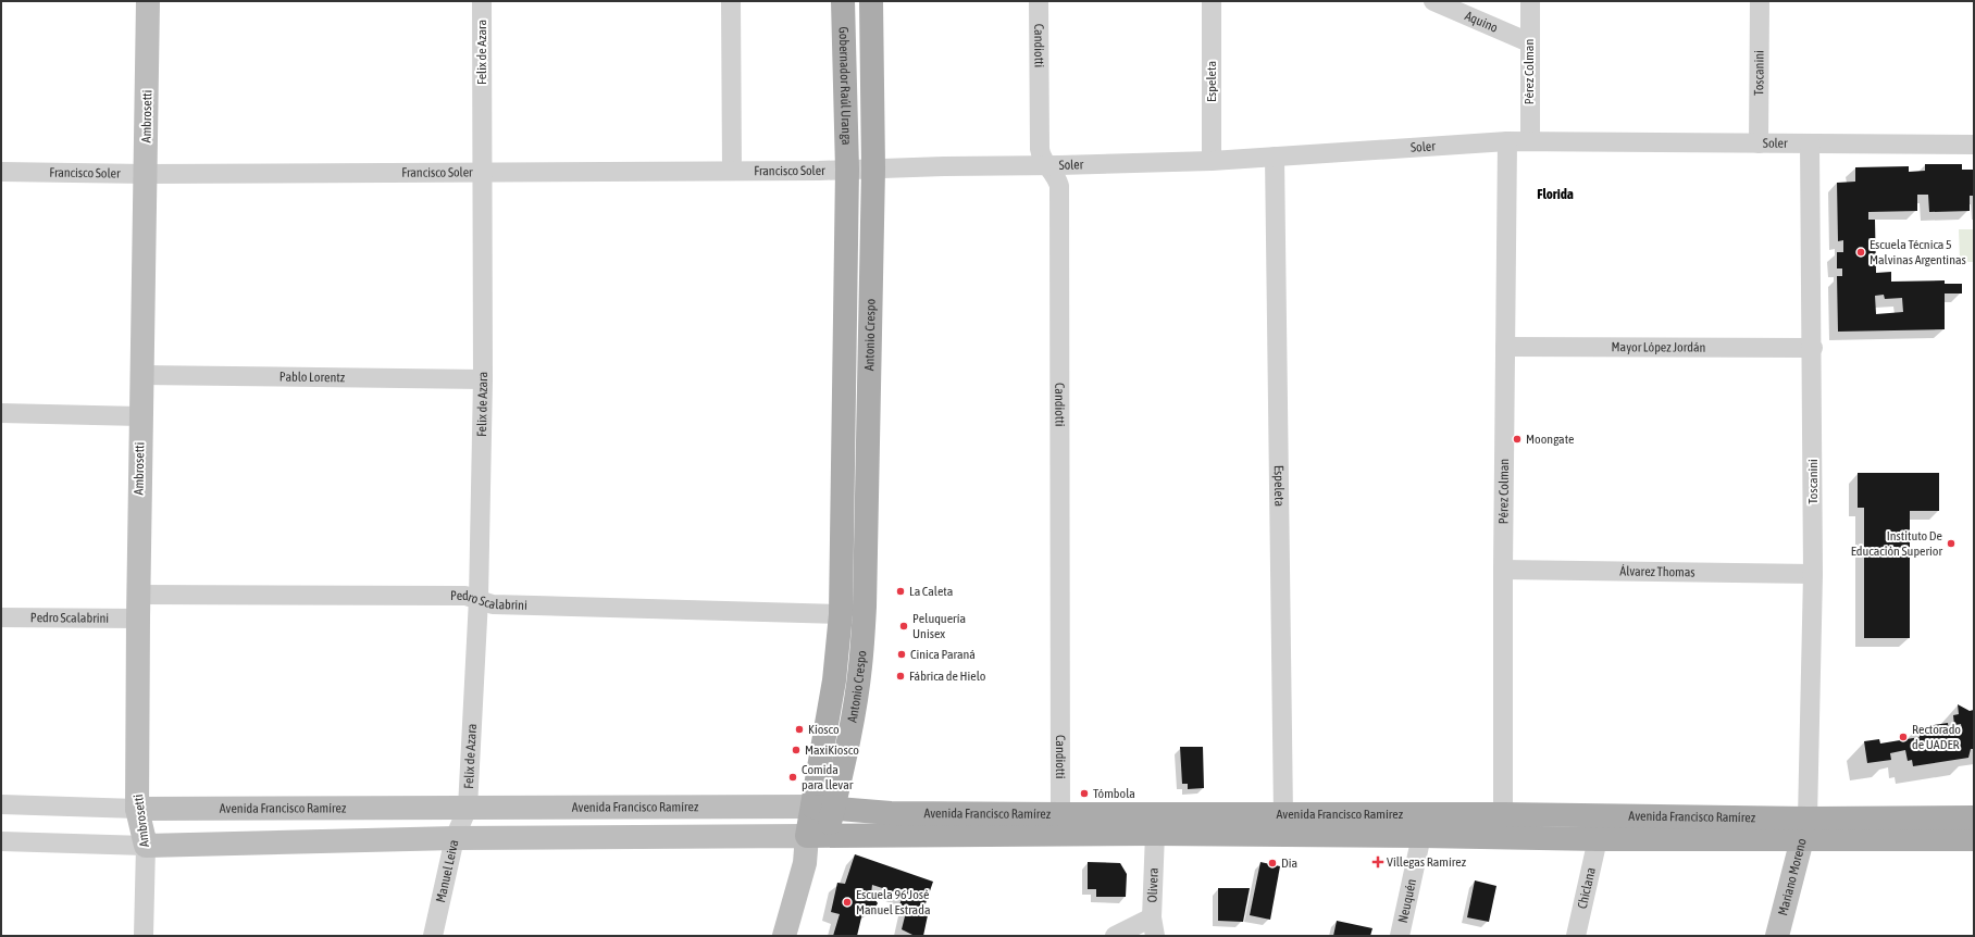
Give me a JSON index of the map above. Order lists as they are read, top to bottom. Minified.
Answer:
{"streets":{"main road":["Gobernador Raúl Uranga","Antonio Crespo","Avenida Francisco Ramírez"],"street":["Aquino","Candiotti","Felix de Azara","Pérez Colman","Toscanini","Espeleta","Ambrosetti","Soler","Francisco Soler","Mayor López Jordán","Pablo Lorentz","Álvarez Thomas","Pedro Scalabrini","Manuel Leiva","Mariano Moreno","Olivera","Chiclana","Neuquén"]},"crossings":[["Aquino","Pérez Colman"],["Candiotti","Soler"],["Candiotti","Avenida Francisco Ramírez"],["Felix de Azara","Francisco Soler"],["Felix de Azara","Pablo Lorentz"],["Felix de Azara","Pedro Scalabrini"],["Felix de Azara","Avenida Francisco Ramírez"],["Felix de Azara","Manuel Leiva"],["Pérez Colman","Soler"],["Pérez Colman","Mayor López Jordán"],["Pérez Colman","Álvarez Thomas"],["Pérez Colman","Avenida Francisco Ramírez"],["Toscanini","Soler"],["Toscanini","Mayor López Jordán"],["Toscanini","Álvarez Thomas"],["Toscanini","Avenida Francisco Ramírez"],["Toscanini","Mariano Moreno"],["Espeleta","Soler"],["Espeleta","Avenida Francisco Ramírez"],["Gobernador Raúl Uranga","Soler"],["Gobernador Raúl Uranga","Francisco Soler"],["Gobernador Raúl Uranga","Antonio Crespo"],["Ambrosetti","Francisco Soler"],["Ambrosetti","Pablo Lorentz"],["Ambrosetti","Pedro Scalabrini"],["Ambrosetti","Avenida Francisco Ramírez"],["Soler","Francisco Soler"],["Soler","Antonio Crespo"],["Francisco Soler","Antonio Crespo"],["Antonio Crespo","Pedro Scalabrini"],["Antonio Crespo","Avenida Francisco Ramírez"],["Avenida Francisco Ramírez","Manuel Leiva"],["Avenida Francisco Ramírez","Mariano Moreno"],["Avenida Francisco Ramírez","Olivera"],["Avenida Francisco Ramírez","Chiclana"],["Avenida Francisco Ramírez","Neuquén"]],"districts":["Florida"],"places":{"other":["Escuela Técnica 5 Malvinas Argentinas","Moongate","Instituto De Educación Superior","La Caleta","Peluquería Unisex","Cinica Paraná","Fábrica de Hielo","Kiosco","Rectorado de UADER","MaxiKiosco","Comida para llevar","Tómbola","Dia","Escuela 96 José Manuel Estrada"],"health":["Villegas Ramírez"]}}
